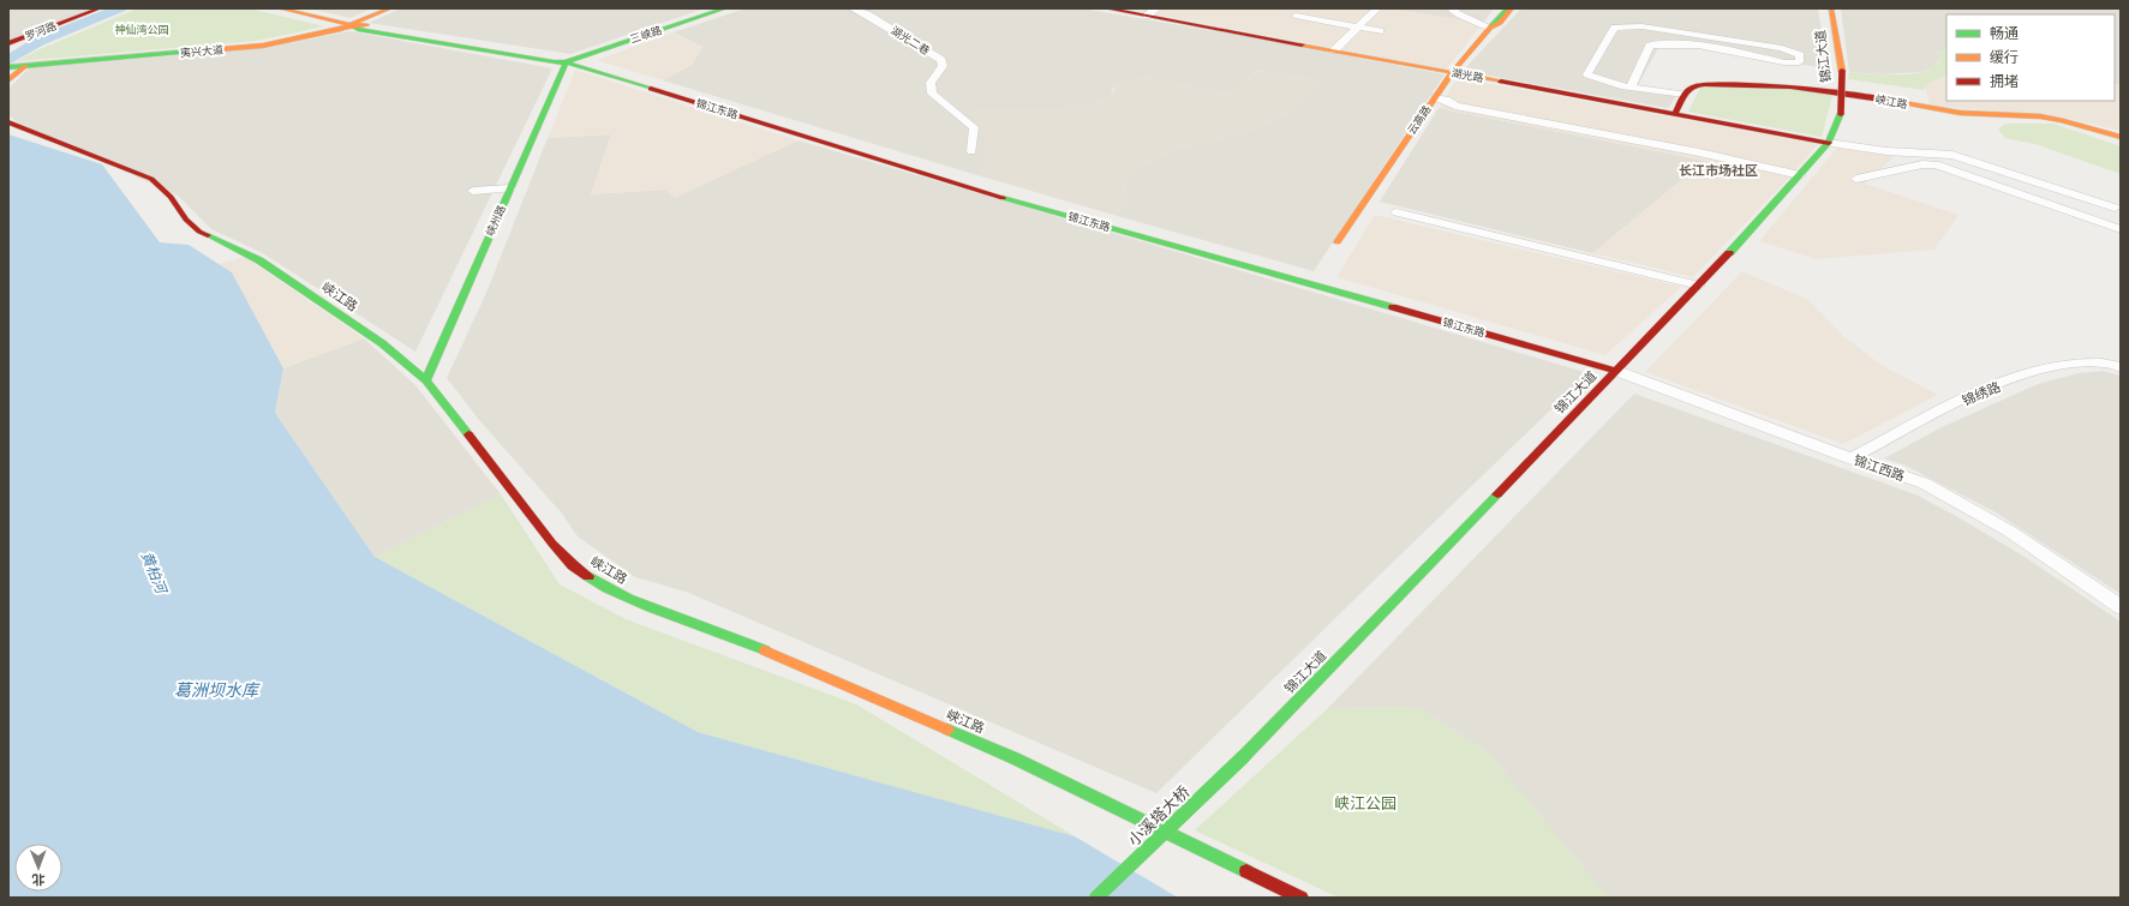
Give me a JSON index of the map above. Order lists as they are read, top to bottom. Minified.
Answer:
{"streets":{"main road":["罗河路","三峡路","夷兴大道","锦江大道","湖光路","峡江路","锦江东路","云高路","峡州路","小溪塔大桥"],"street":["湖光二巷","锦绣路","锦江西路"]},"crossings":[["三峡路","锦江东路"],["三峡路","峡州路"],["锦江大道","湖光路"],["锦江大道","锦江东路"],["锦江大道","锦江西路"],["锦江大道","小溪塔大桥"],["湖光路","云高路"],["峡江路","峡州路"],["锦江东路","峡州路"],["锦江东路","锦江西路"],["锦绣路","锦江西路"]],"districts":["长江市场社区"],"water":["黄柏河","葛洲坝水库"],"parks":["神仙湾公园","峡江公园"],"legend":["畅通","缓行","拥堵"],"north":"bottom"}
